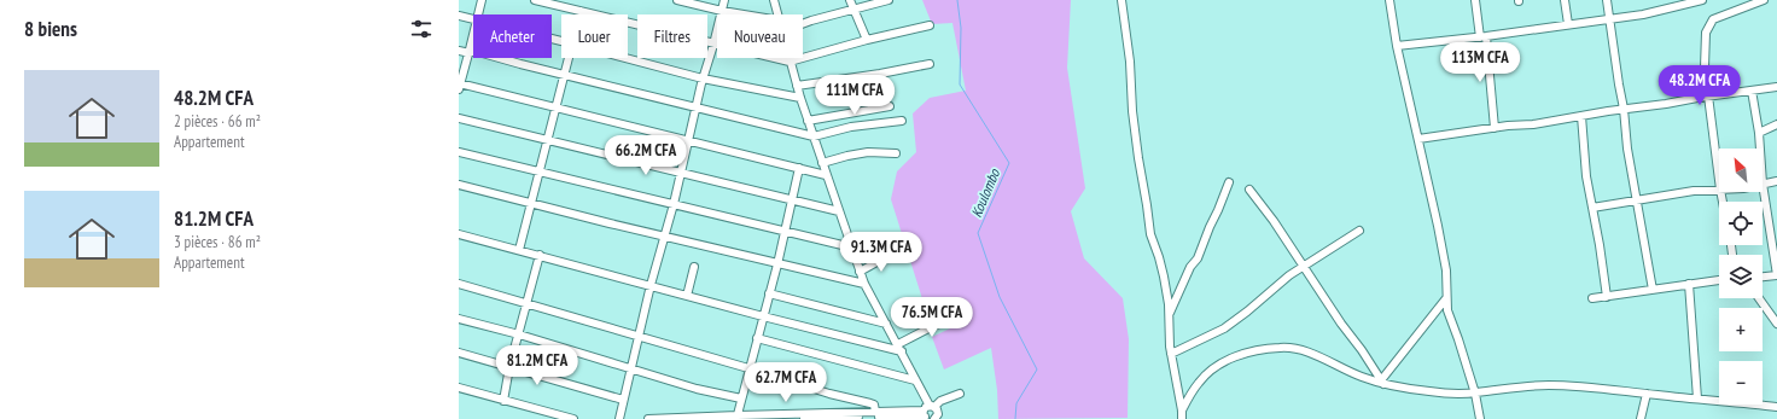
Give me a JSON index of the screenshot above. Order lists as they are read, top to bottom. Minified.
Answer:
{"water":["Koulombo"],"north":"top left","page":{"heading":"8 biens","chip":["Acheter","Louer","Filtres","Nouveau"],"price":["113M CFA","48.2M CFA","111M CFA","66.2M CFA","91.3M CFA","76.5M CFA","81.2M CFA","62.7M CFA"],"list":[{"name":"48.2M CFA","note":"2 pièces · 66 m² · Appartement"},{"name":"81.2M CFA","note":"3 pièces · 86 m² · Appartement"}],"map_buttons":["+","−"]}}
